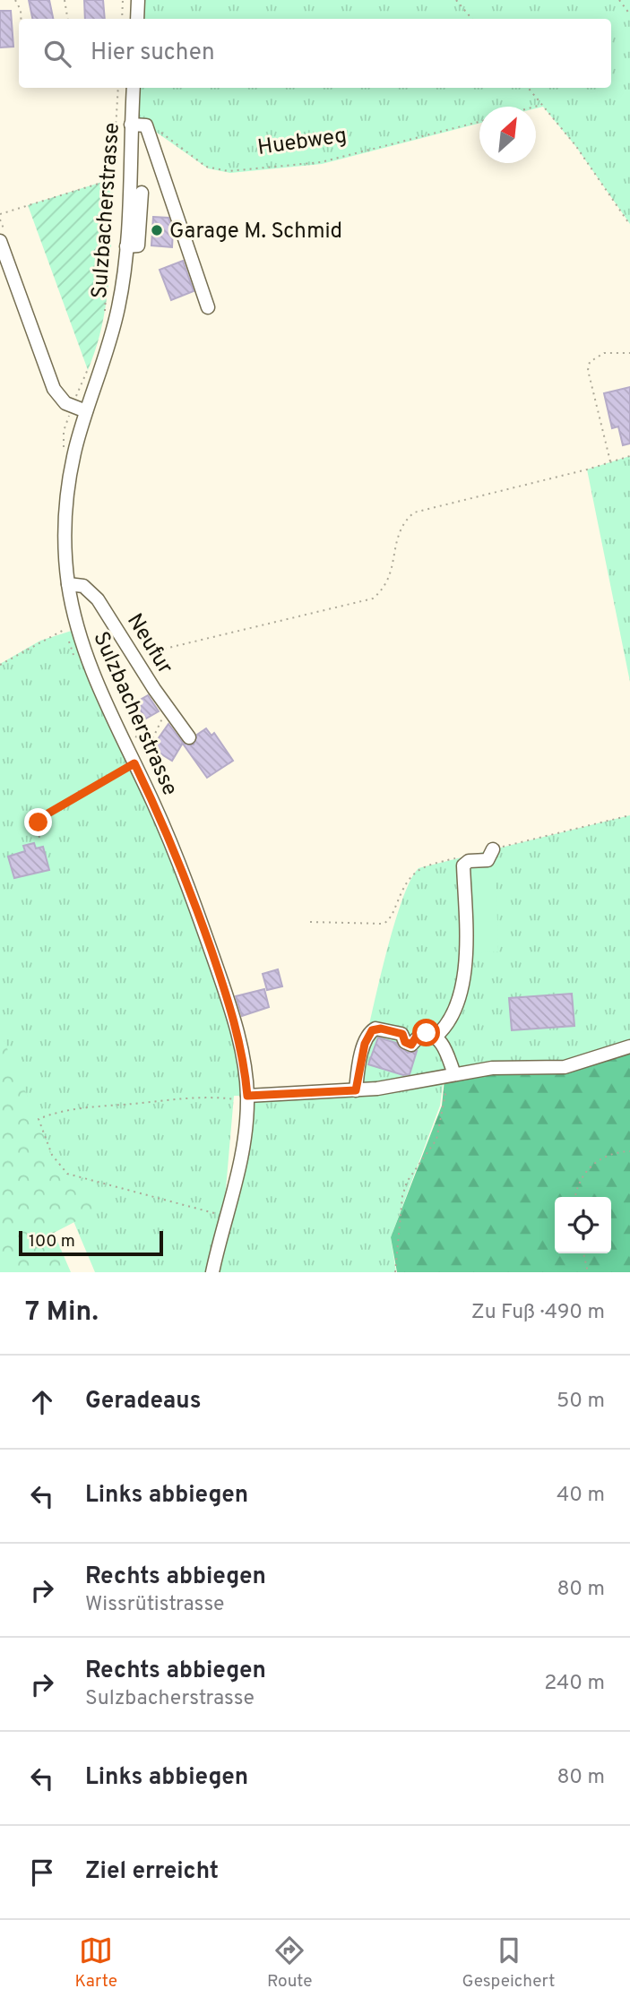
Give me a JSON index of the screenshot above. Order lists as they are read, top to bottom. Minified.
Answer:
{"streets":{"street":["Sulzbacherstrasse","Neufur"],"path":["Huebweg"]},"crossings":[["Sulzbacherstrasse","Neufur"]],"places":["Garage M. Schmid"],"scale_bar":"100 m","north":"top right","page":{"search":"Hier suchen","scale":"100 m","heading":["7 Min.","Zu Fuß · 490 m"],"list":[["Geradeaus","50 m"],["Links abbiegen","40 m"],["Rechts abbiegen","Wissrütistrasse","80 m"],["Rechts abbiegen","Sulzbacherstrasse","240 m"],["Links abbiegen","80 m"],"Ziel erreicht"],"nav":["Karte","Route","Gespeichert"]}}
